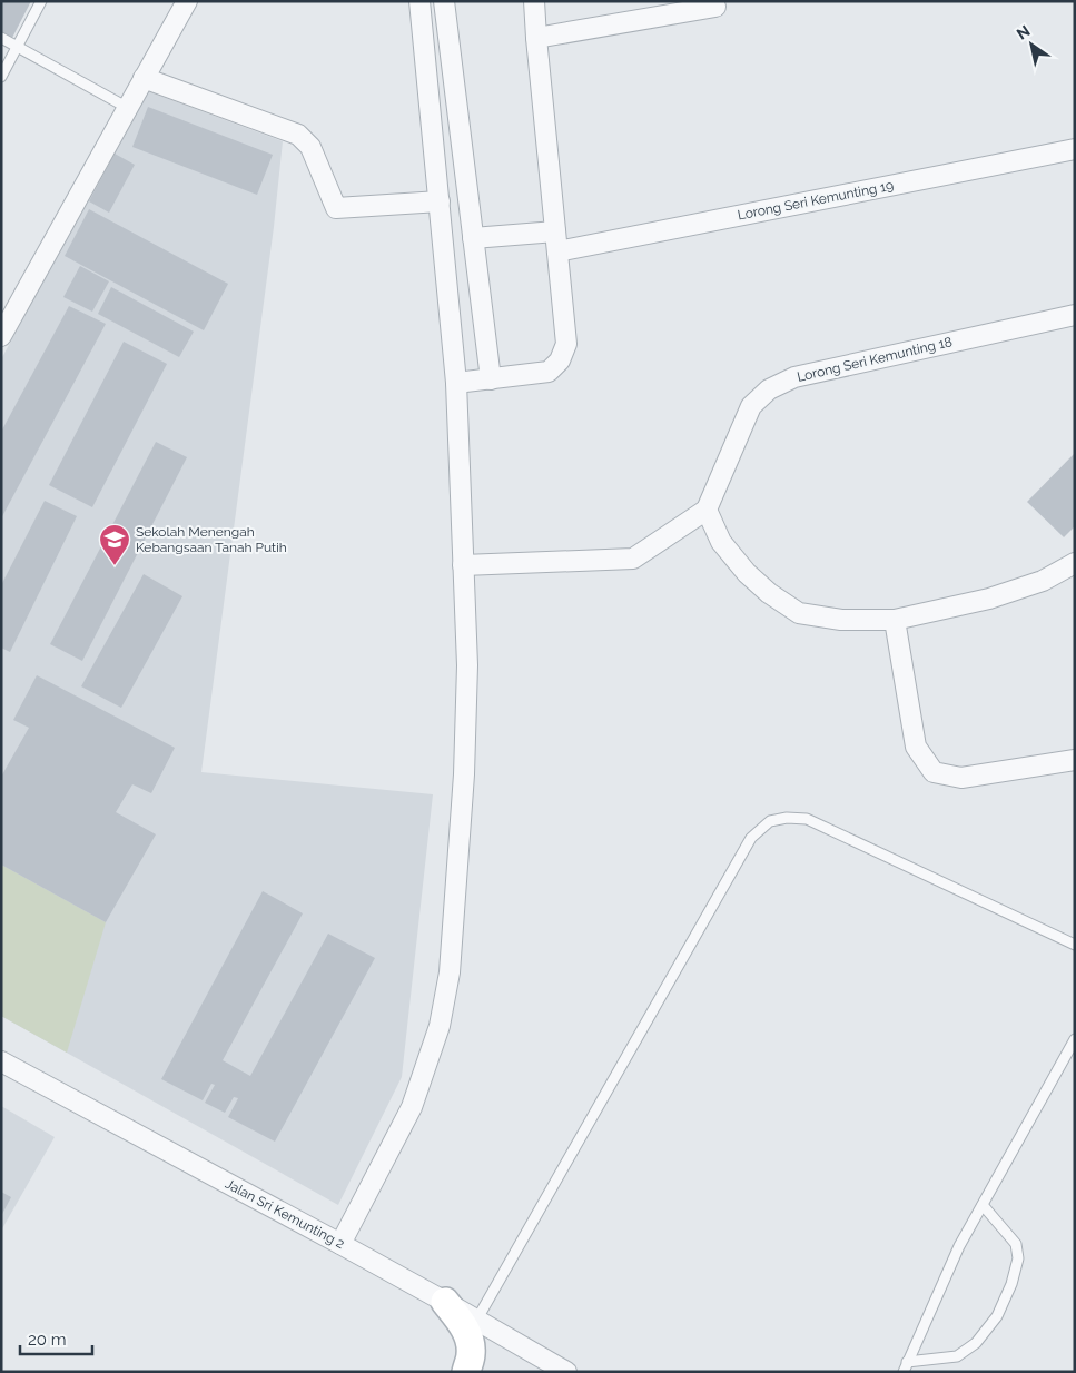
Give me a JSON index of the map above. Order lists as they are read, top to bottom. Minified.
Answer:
{"streets":{"street":["Lorong Seri Kemunting 19","Lorong Seri Kemunting 18","Jalan Sri Kemunting 2"]},"places":{"school or university":["Sekolah Menengah Kebangsaan Tanah Putih"]},"scale_bar":"20 m","north":"top left"}
